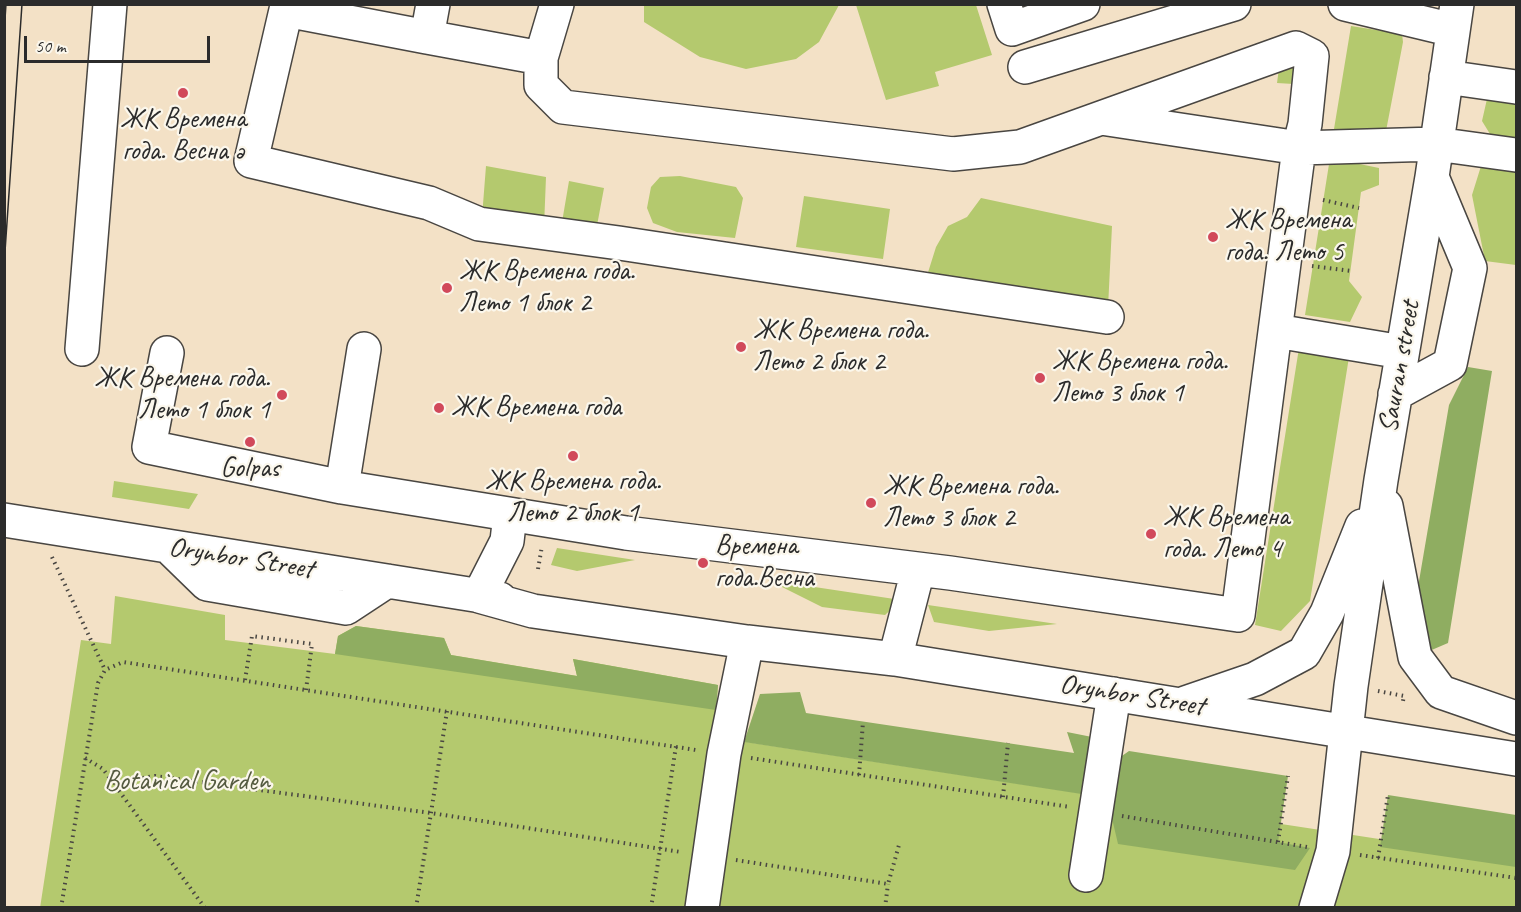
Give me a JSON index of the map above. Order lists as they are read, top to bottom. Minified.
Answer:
{"streets":{"street":["Sauran street","Orynbor Street"]},"crossings":[["Sauran street","Orynbor Street"]],"parks":["Botanical Garden"],"places":["ЖК Времена года. Весна ә","ЖК Времена года. Лето 5","ЖК Времена года. Лето 1 блок 2","ЖК Времена года. Лето 2 блок 2","ЖК Времена года. Лето 3 блок 1","ЖК Времена года. Лето 1 блок 1","ЖК Времена года","Golpas","ЖК Времена года. Лето 2 блок 1","ЖК Времена года. Лето 3 блок 2","ЖК Времена года. Лето 4","Времена года.Весна"],"scale_bar":"50 m"}
